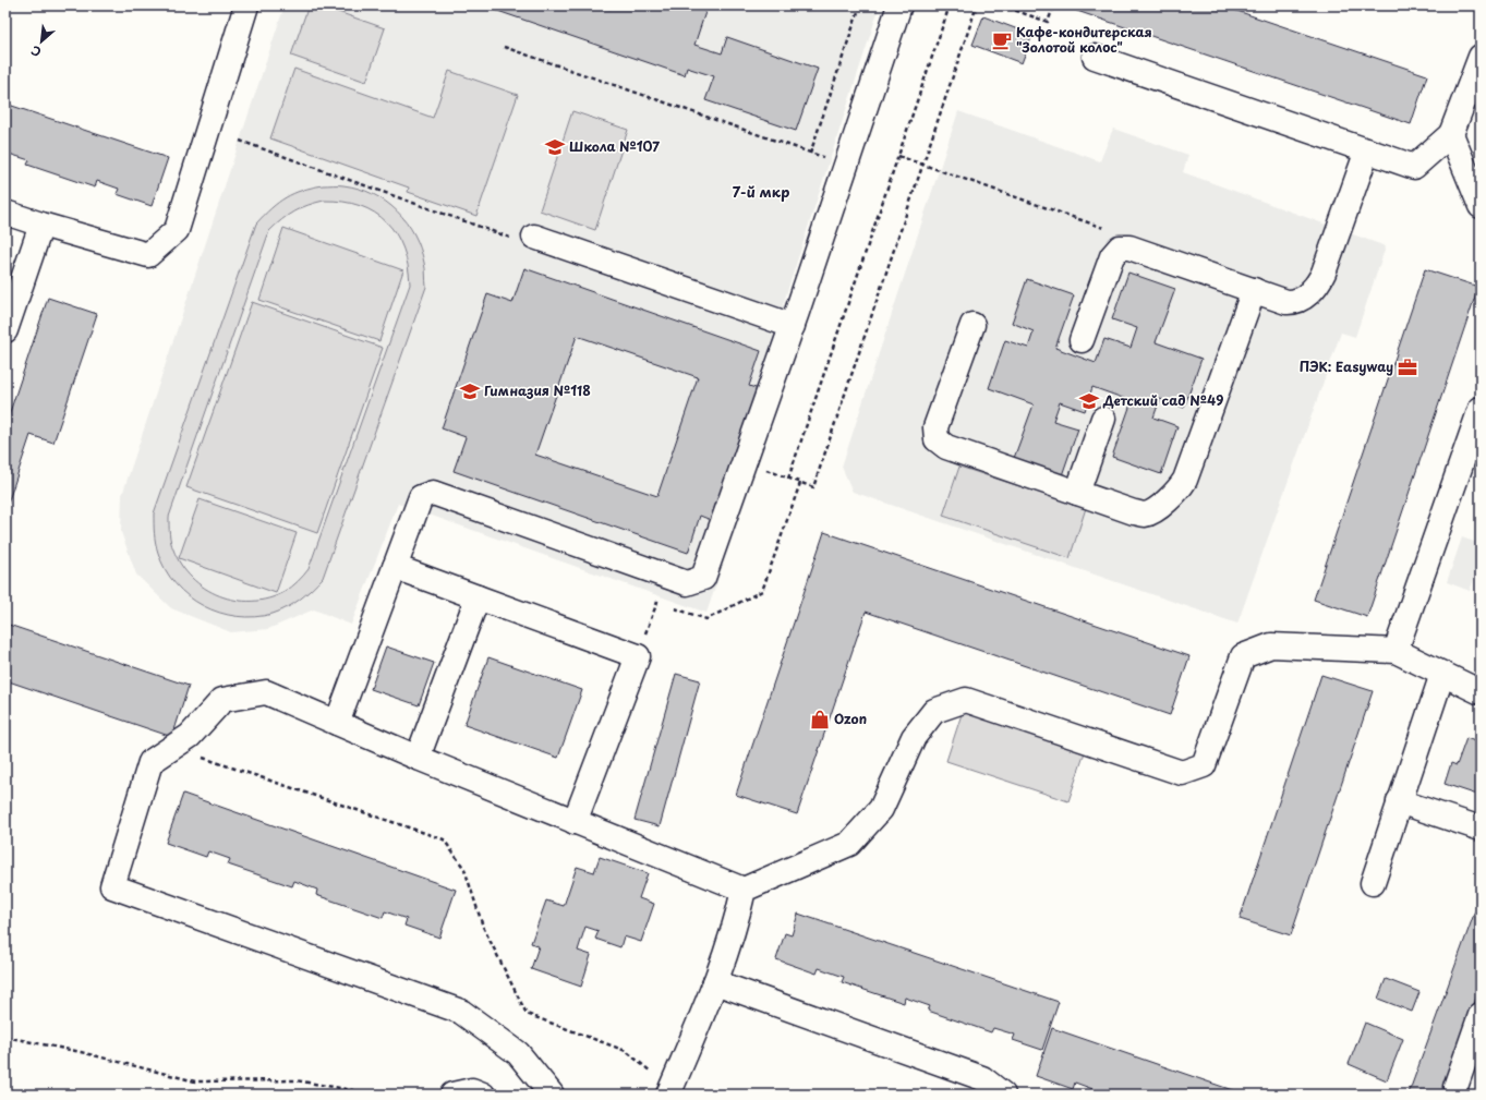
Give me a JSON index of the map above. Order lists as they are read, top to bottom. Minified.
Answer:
{"districts":["7-й мкр"],"places":{"cafe":["Кафе-кондитерская \"Золотой колос\""],"school or university":["Школа №107","Гимназия №118","Детский сад №49"],"office":["ПЭК: Easyway"],"shop":["Ozon"]},"north":"bottom left"}
